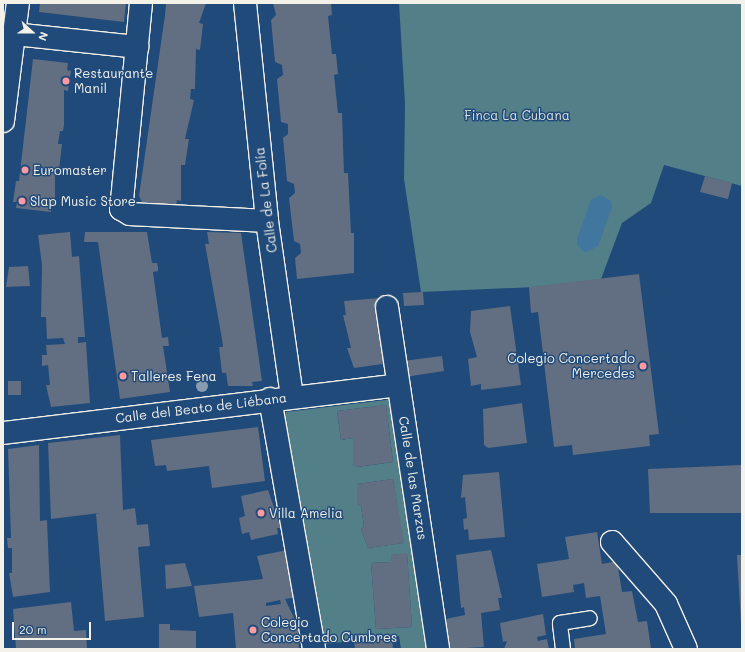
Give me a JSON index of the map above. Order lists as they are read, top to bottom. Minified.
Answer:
{"streets":{"street":["Calle de La Folía","Calle del Beato de Liébana","Calle de las Marzas"]},"crossings":[["Calle de La Folía","Calle del Beato de Liébana"],["Calle del Beato de Liébana","Calle de las Marzas"]],"parks":["Finca La Cubana"],"places":["Restaurante Manil","Euromaster","Slap Music Store","Colegio Concertado Mercedes","Talleres Fena","Villa Amelia","Colegio Concertado Cumbres"],"scale_bar":"20 m","north":"right"}
